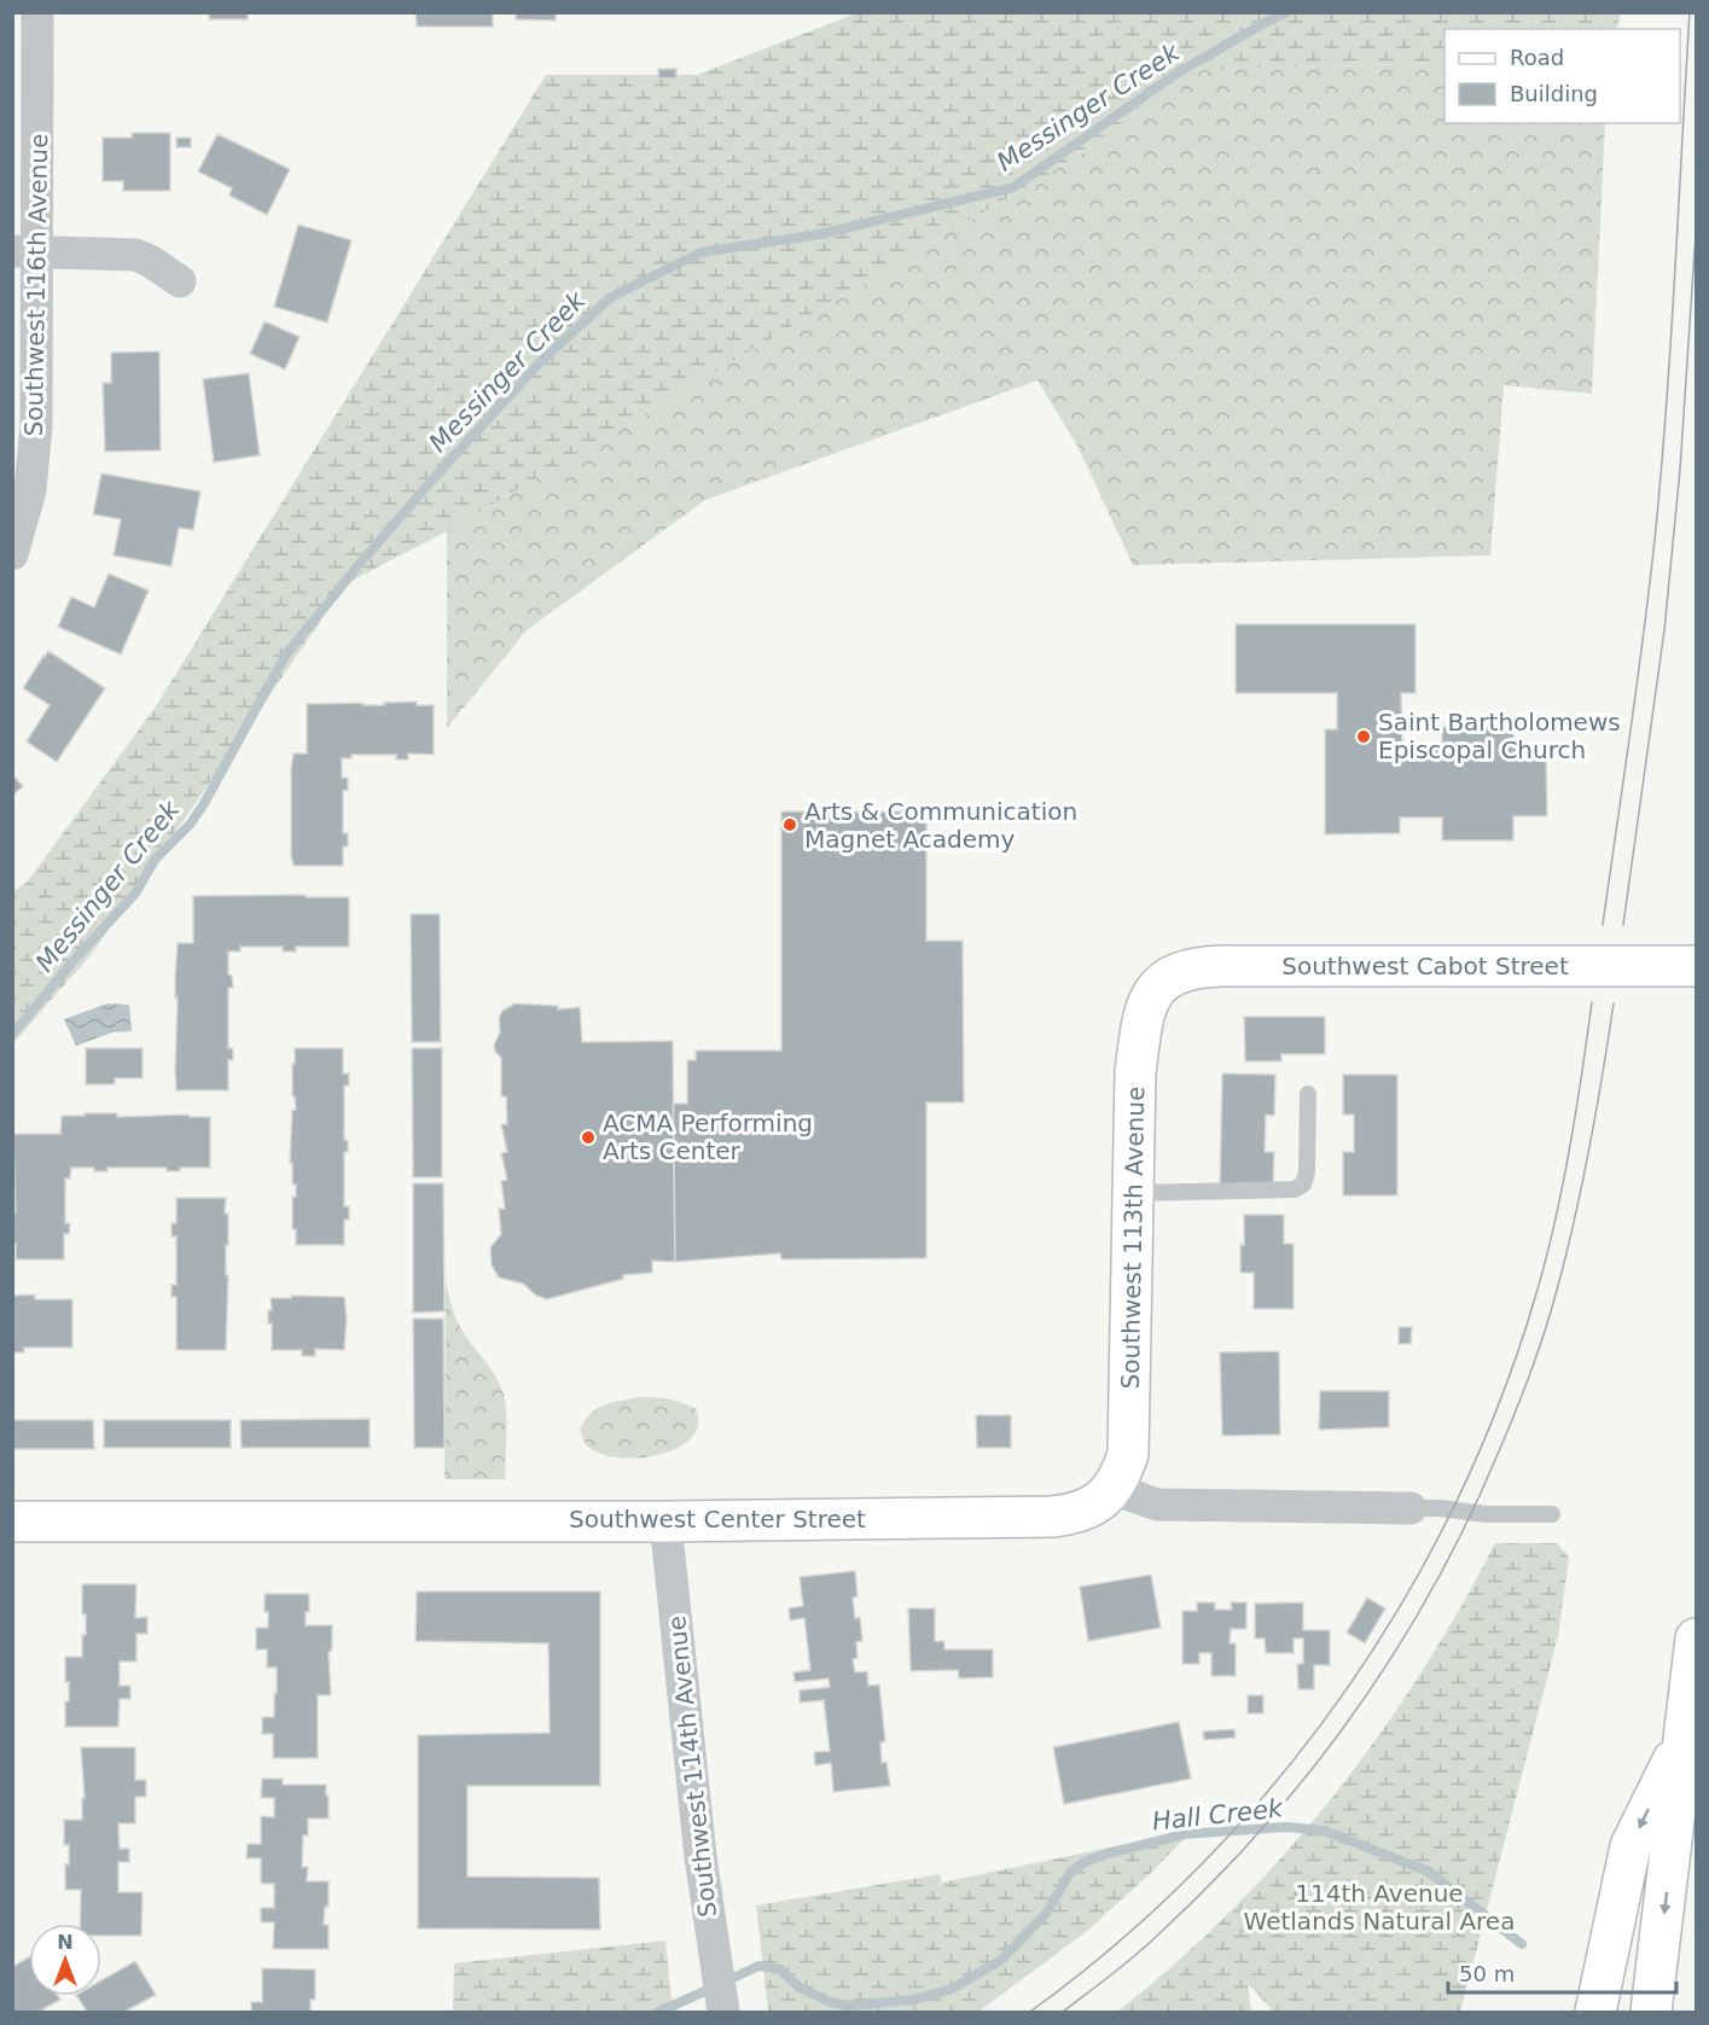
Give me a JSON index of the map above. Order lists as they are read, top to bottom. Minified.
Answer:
{"streets":{"main road":["Southwest Cabot Street","Southwest 113th Avenue","Southwest Center Street"],"street":["Southwest 116th Avenue","Southwest 114th Avenue"]},"crossings":[["Southwest Cabot Street","Southwest 113th Avenue"],["Southwest 113th Avenue","Southwest Center Street"],["Southwest Center Street","Southwest 114th Avenue"]],"water":["Messinger Creek","Hall Creek"],"parks":["114th Avenue Wetlands Natural Area"],"places":["Saint Bartholomews Episcopal Church","Arts & Communication Magnet Academy","ACMA Performing Arts Center"],"legend":["Road","Building"],"scale_bar":"50 m","north":"top"}
